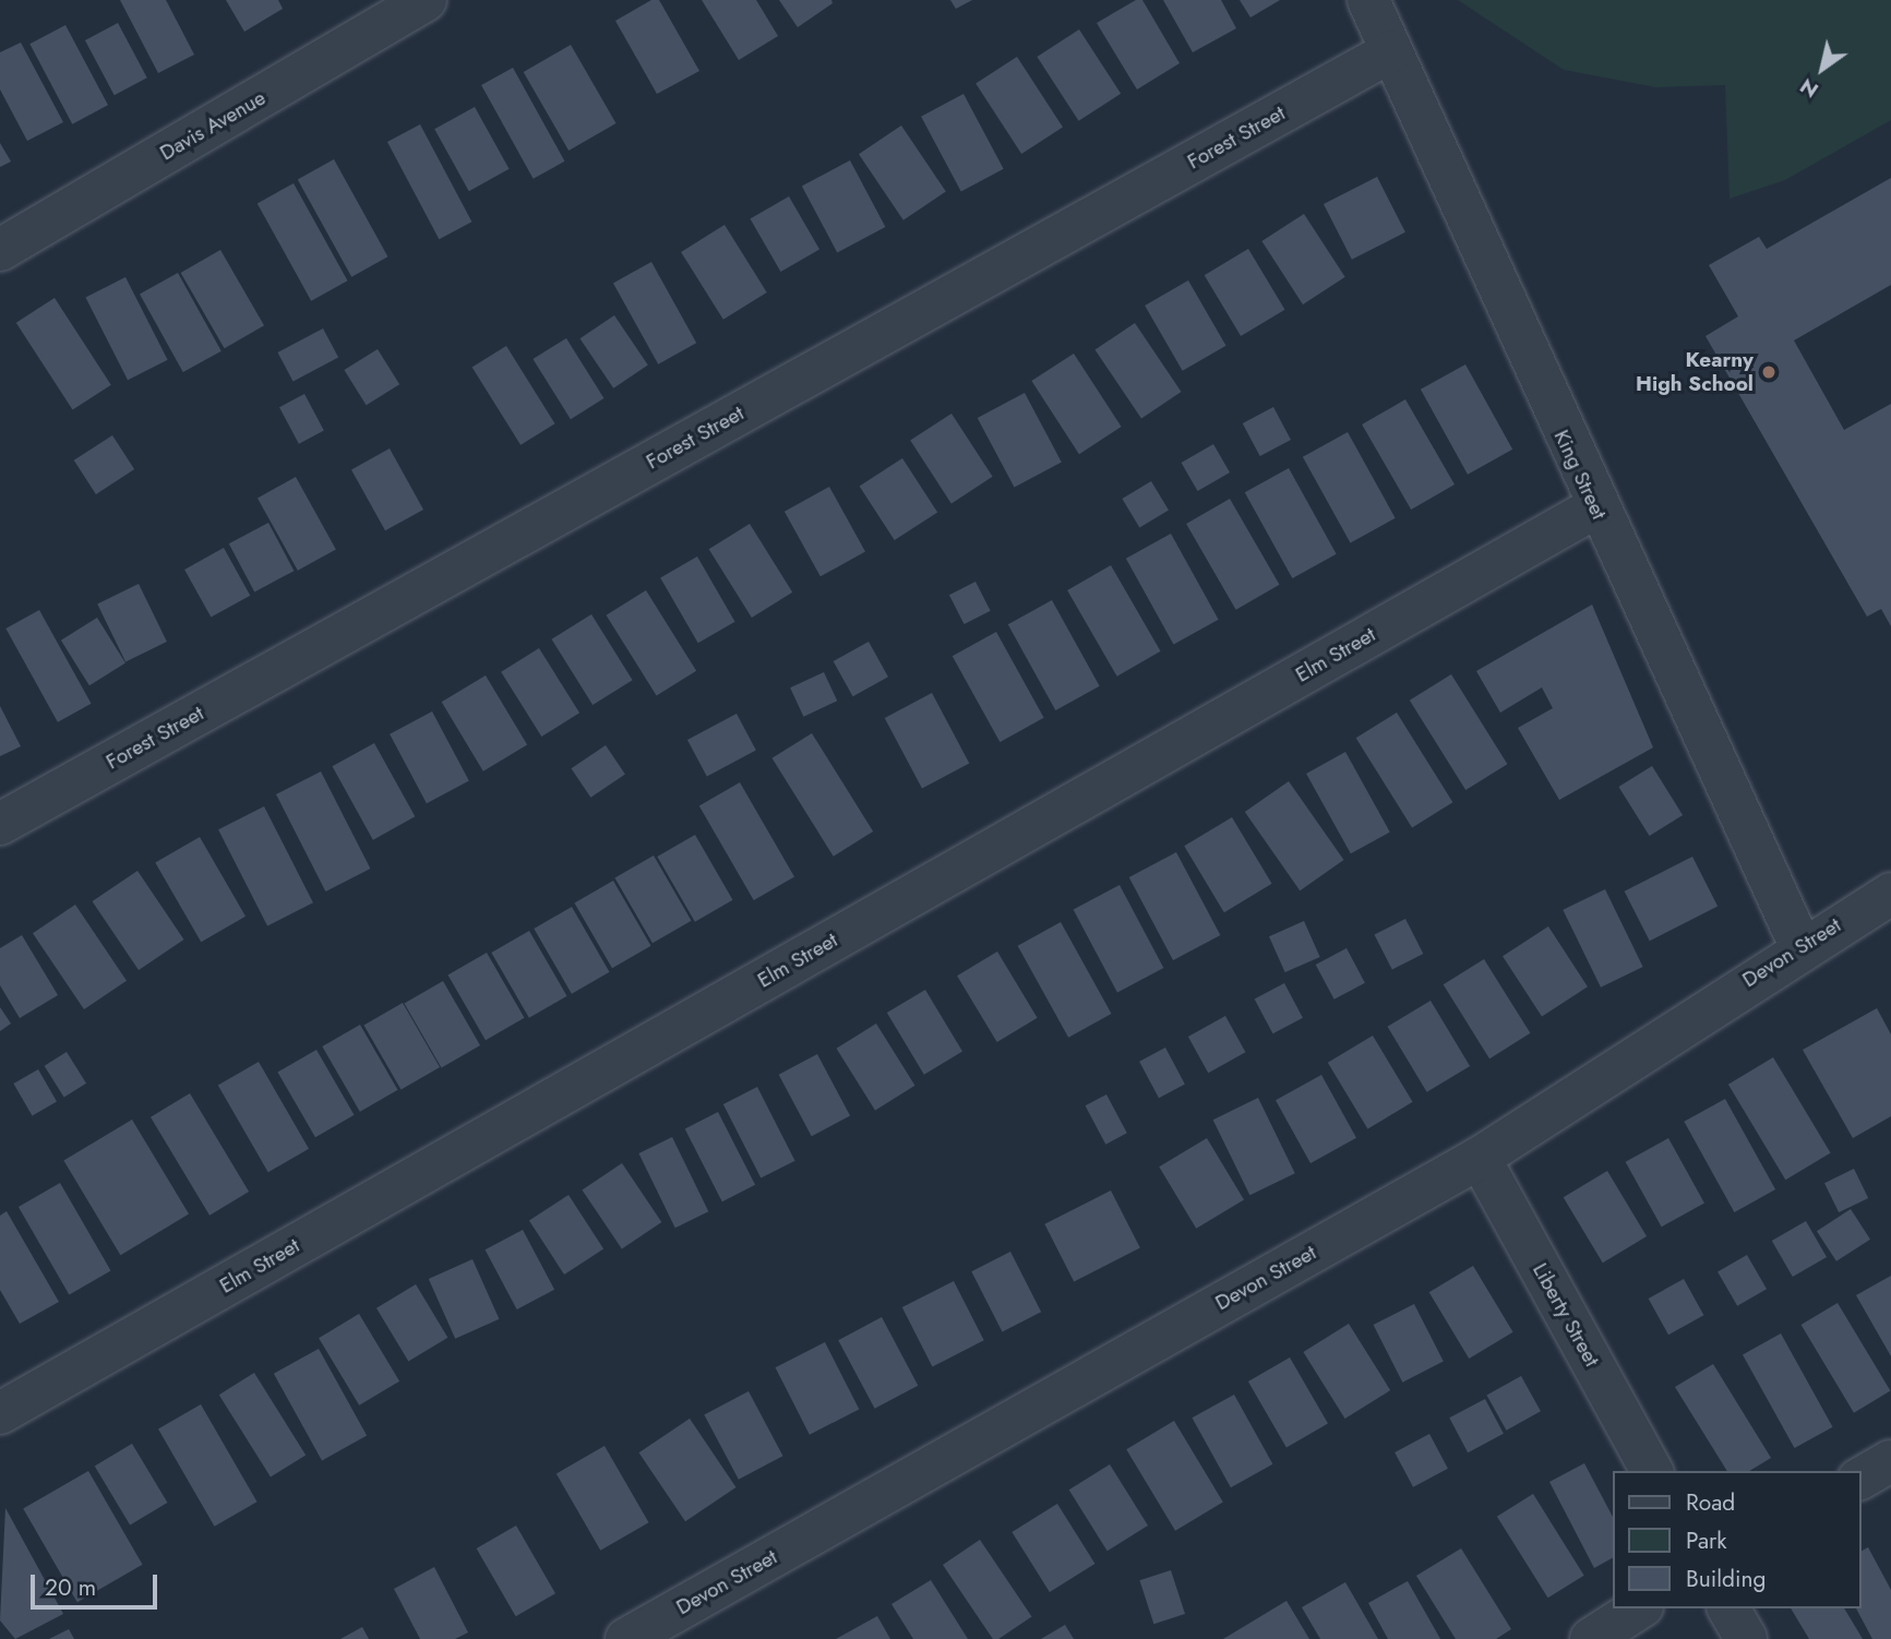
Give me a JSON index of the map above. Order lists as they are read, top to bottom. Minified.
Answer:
{"streets":{"street":["Davis Avenue","Forest Street","King Street","Elm Street","Devon Street","Liberty Street"]},"crossings":[["Forest Street","King Street"],["King Street","Elm Street"],["King Street","Devon Street"],["Devon Street","Liberty Street"]],"places":["Kearny High School"],"legend":["Road","Park","Building"],"scale_bar":"20 m","north":"bottom left"}
